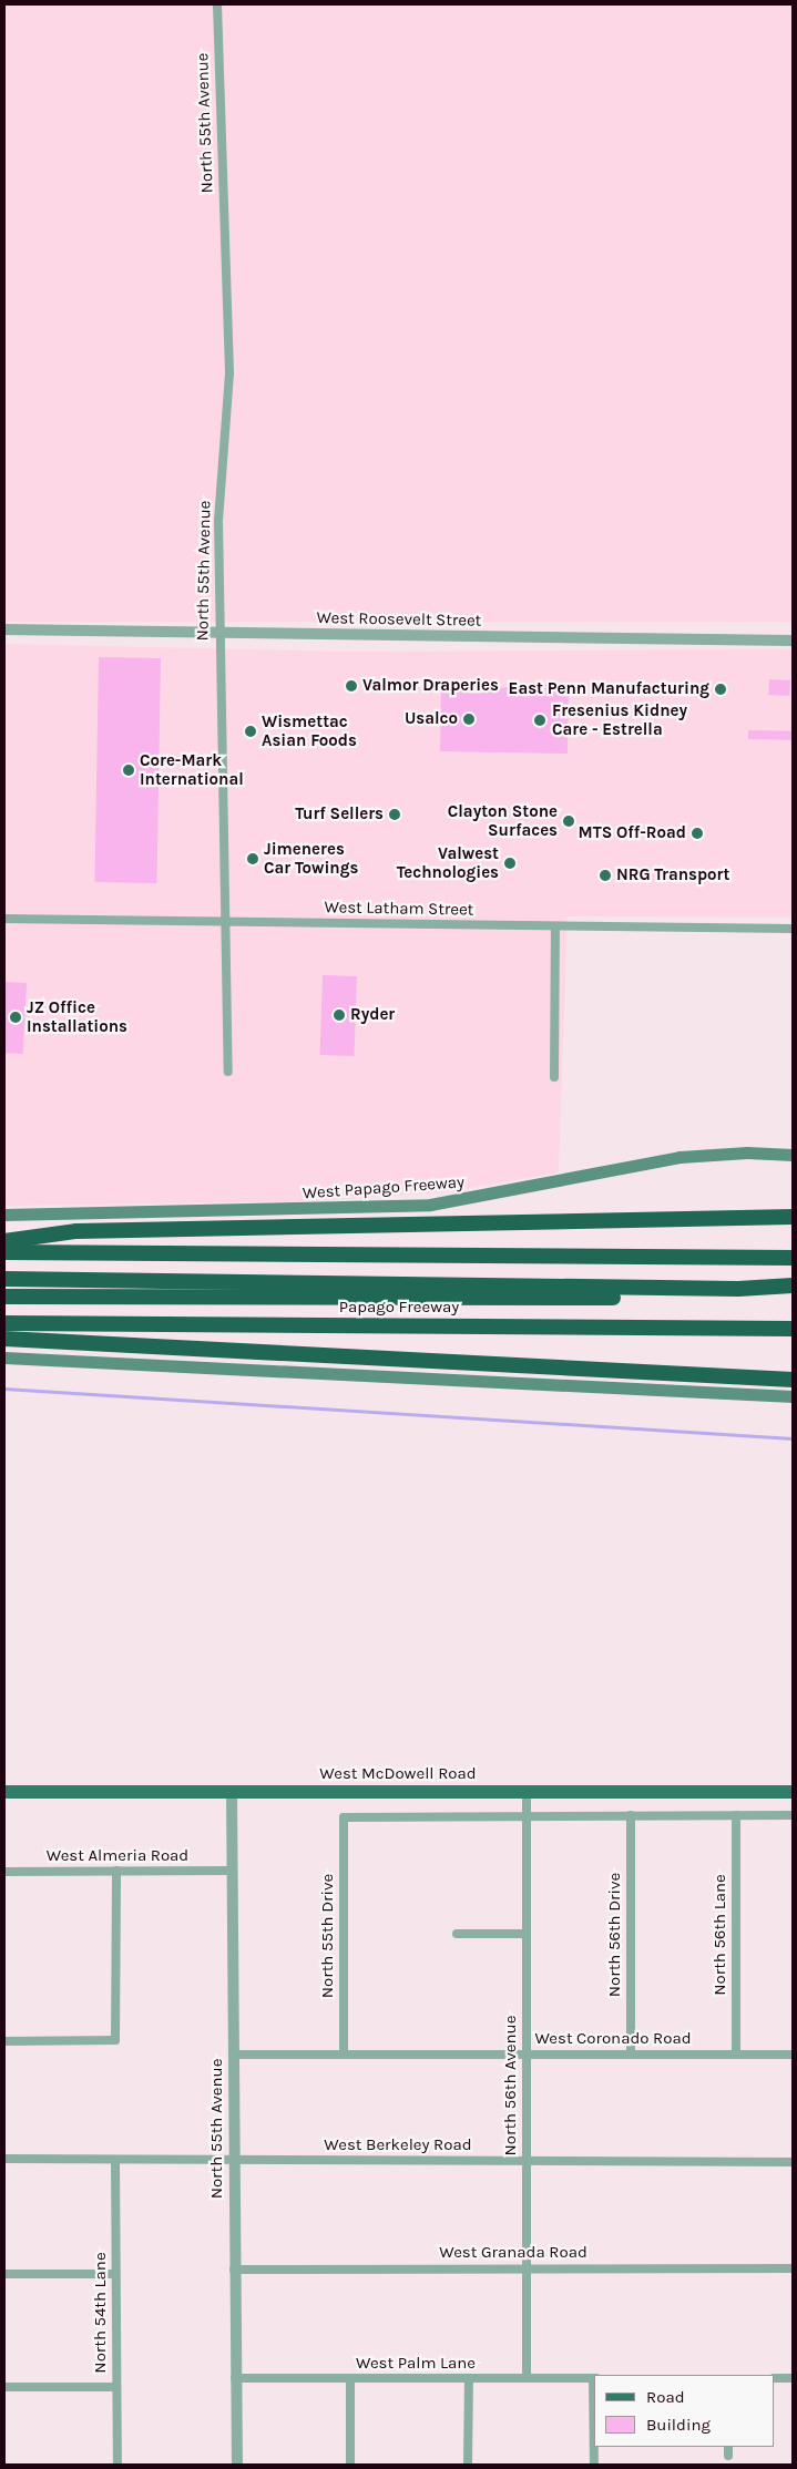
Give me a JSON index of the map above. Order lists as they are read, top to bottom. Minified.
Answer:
{"streets":{"highway":["Papago Freeway"],"main road":["West Papago Freeway","West McDowell Road"],"street":["North 55th Avenue","West Roosevelt Street","West Latham Street","West Almeria Road","North 56th Drive","North 56th Lane","North 55th Drive","West Coronado Road","North 56th Avenue","West Berkeley Road","West Granada Road","North 54th Lane","West Palm Lane"]},"crossings":[["North 55th Avenue","West Roosevelt Street"],["North 55th Avenue","West Latham Street"],["North 55th Avenue","West McDowell Road"],["North 55th Avenue","West Almeria Road"],["North 55th Avenue","West Coronado Road"],["North 55th Avenue","West Berkeley Road"],["North 55th Avenue","West Granada Road"],["North 55th Avenue","West Palm Lane"],["West McDowell Road","North 56th Avenue"],["North 56th Drive","West Coronado Road"],["North 56th Lane","West Coronado Road"],["North 55th Drive","West Coronado Road"],["North 55th Drive","North 56th Avenue"],["West Coronado Road","North 56th Avenue"],["North 56th Avenue","West Berkeley Road"],["North 56th Avenue","West Granada Road"],["North 56th Avenue","West Palm Lane"],["West Berkeley Road","North 54th Lane"]],"places":["Valmor Draperies","East Penn Manufacturing","Usalco","Fresenius Kidney Care - Estrella","Wismettac Asian Foods","Core-Mark International","Turf Sellers","Clayton Stone Surfaces","MTS Off-Road","Jimeneres Car Towings","Valwest Technologies","NRG Transport","Ryder","JZ Office Installations"],"legend":["Road","Building"]}
